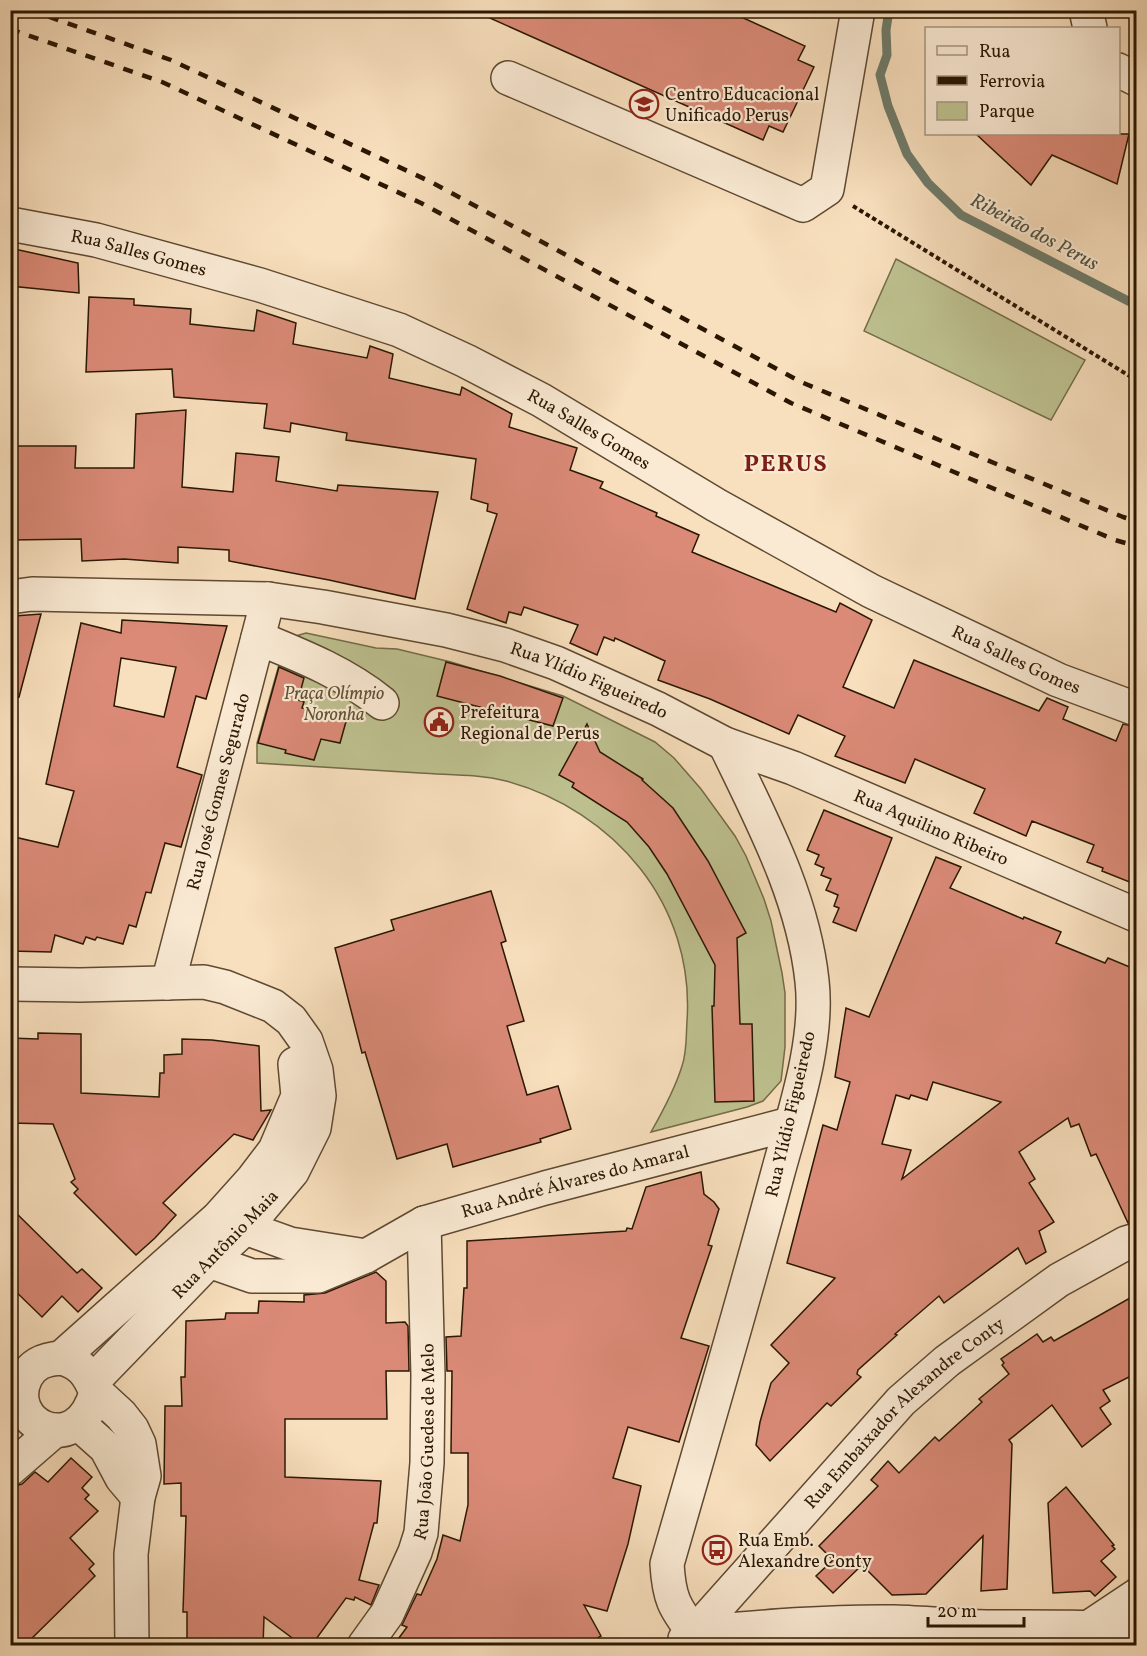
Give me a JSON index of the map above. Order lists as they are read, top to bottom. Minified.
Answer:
{"streets":{"street":["Rua Salles Gomes","Rua Ylídio Figueiredo","Rua José Gomes Segurado","Rua Aquilino Ribeiro","Rua André Álvares do Amaral","Rua Antônio Maia","Rua Embaixador Alexandre Conty","Rua João Guedes de Melo"]},"crossings":[["Rua Ylídio Figueiredo","Rua José Gomes Segurado"],["Rua Ylídio Figueiredo","Rua Aquilino Ribeiro"],["Rua Ylídio Figueiredo","Rua André Álvares do Amaral"],["Rua Ylídio Figueiredo","Rua Embaixador Alexandre Conty"],["Rua José Gomes Segurado","Rua Antônio Maia"],["Rua André Álvares do Amaral","Rua Antônio Maia"],["Rua André Álvares do Amaral","Rua João Guedes de Melo"]],"districts":["PERUS"],"water":["Ribeirão dos Perus"],"parks":["Praça Olímpio Noronha"],"places":{"school or university":["Centro Educacional Unificado Perus"],"public building":["Prefeitura Regional de Perus"],"bus stop":["Rua Emb. Alexandre Conty"]},"legend":["Rua","Ferrovia","Parque"],"scale_bar":"20 m"}
